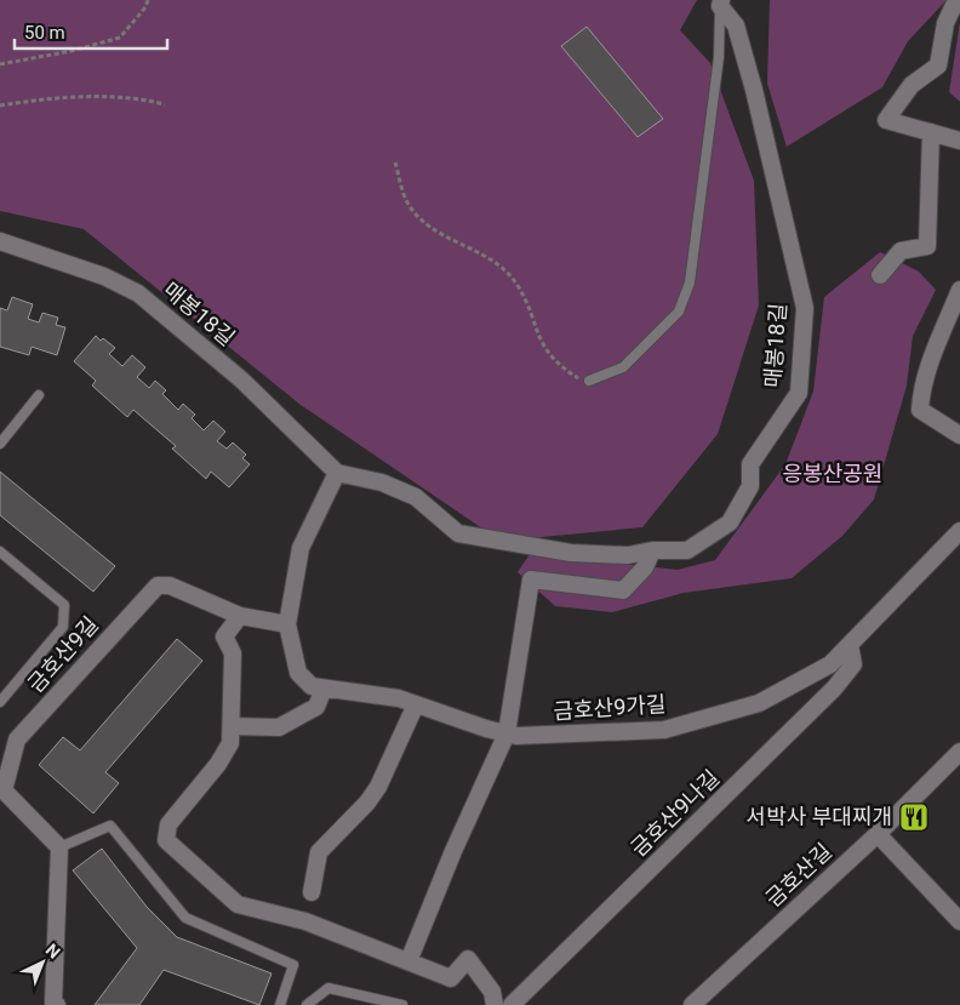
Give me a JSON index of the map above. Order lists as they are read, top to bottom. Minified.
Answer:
{"streets":{"street":["매봉18길","금호산9길","금호산9가길","금호산9나길","금호산길"]},"crossings":[["금호산9가길","금호산9나길"]],"parks":["응봉산공원"],"places":{"restaurant":["서박사 부대찌개"]},"scale_bar":"50 m","north":"top right"}
